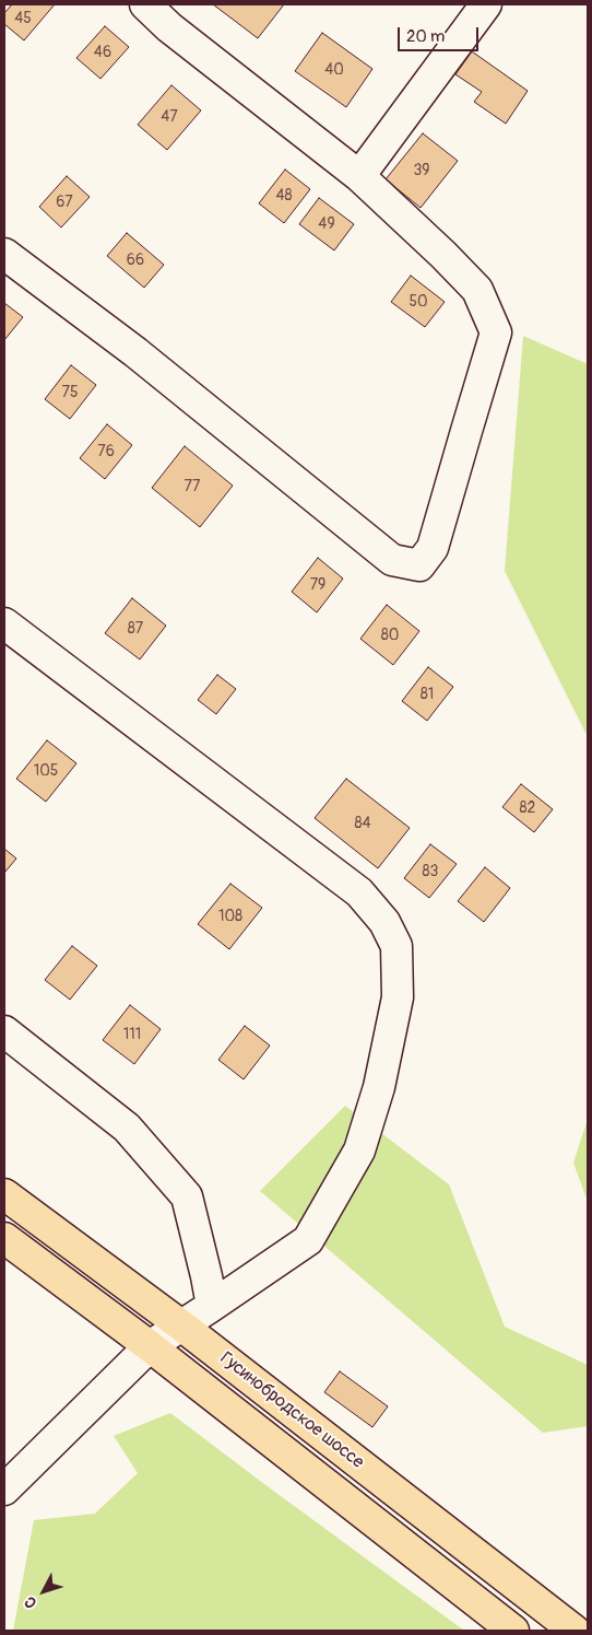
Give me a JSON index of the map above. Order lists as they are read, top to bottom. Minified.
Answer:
{"streets":{"main road":["Гусинобродское шоссе"]},"house_numbers":["45","46","40","47","39","48","67","49","66","50","75","76","77","79","87","80","81","105","82","84","83","108","111"],"scale_bar":"20 m","north":"bottom left"}
